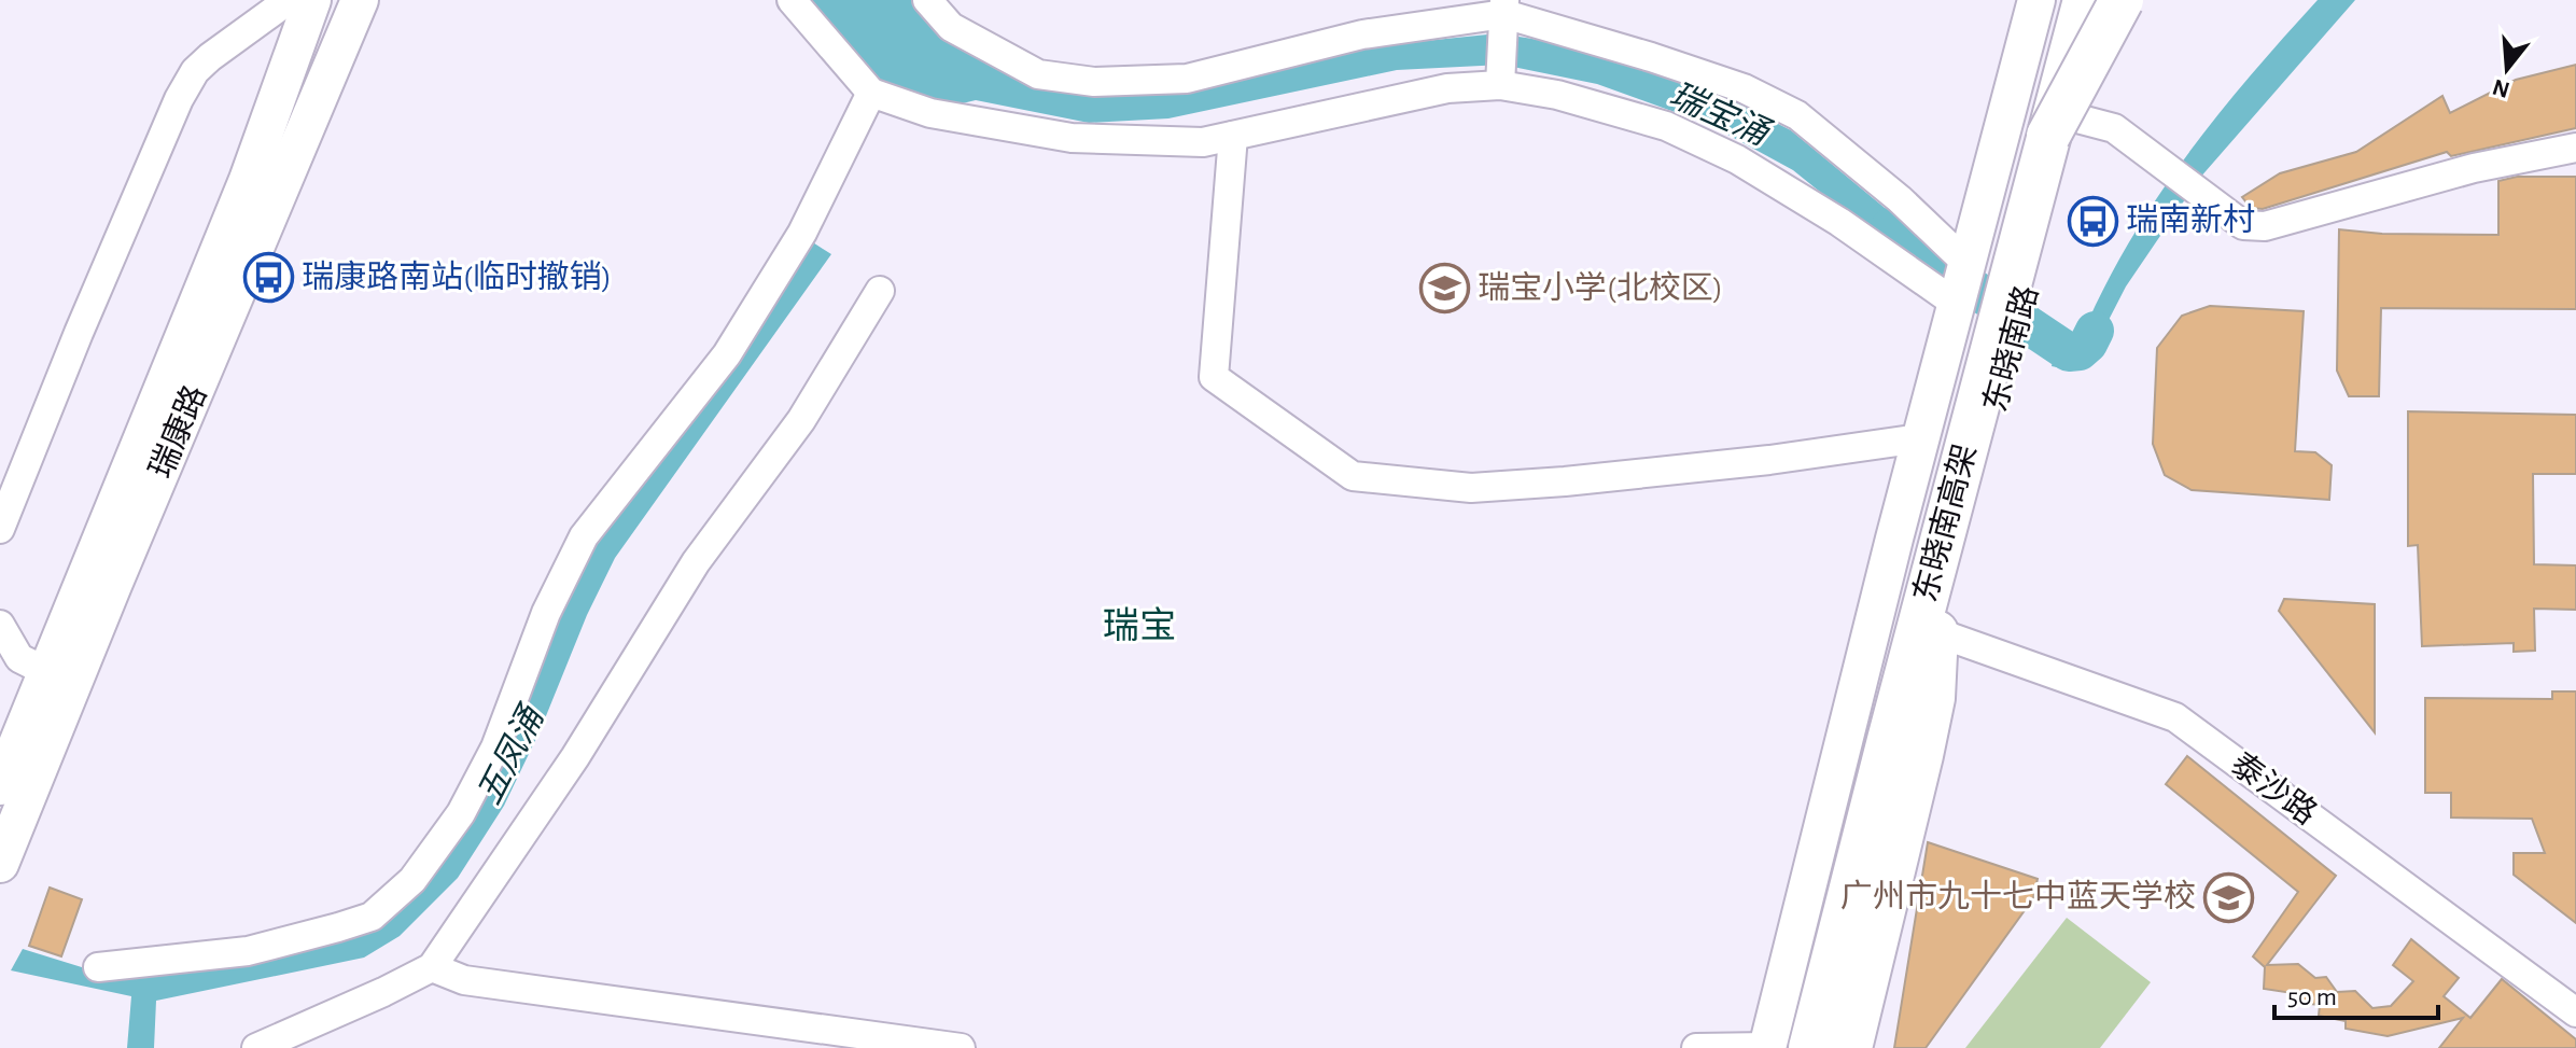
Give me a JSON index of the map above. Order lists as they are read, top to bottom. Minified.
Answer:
{"streets":{"highway":["东晓南高架"],"main road":["东晓南路","瑞康路"],"street":["泰沙路"]},"crossings":[["东晓南路","东晓南高架"],["东晓南路","泰沙路"]],"districts":["瑞宝"],"water":["瑞宝涌","五凤涌"],"places":{"bus stop":["瑞南新村","瑞康路南站(临时撤销)"],"school or university":["瑞宝小学(北校区)","广州市九十七中蓝天学校"]},"scale_bar":"50 m","north":"bottom"}
